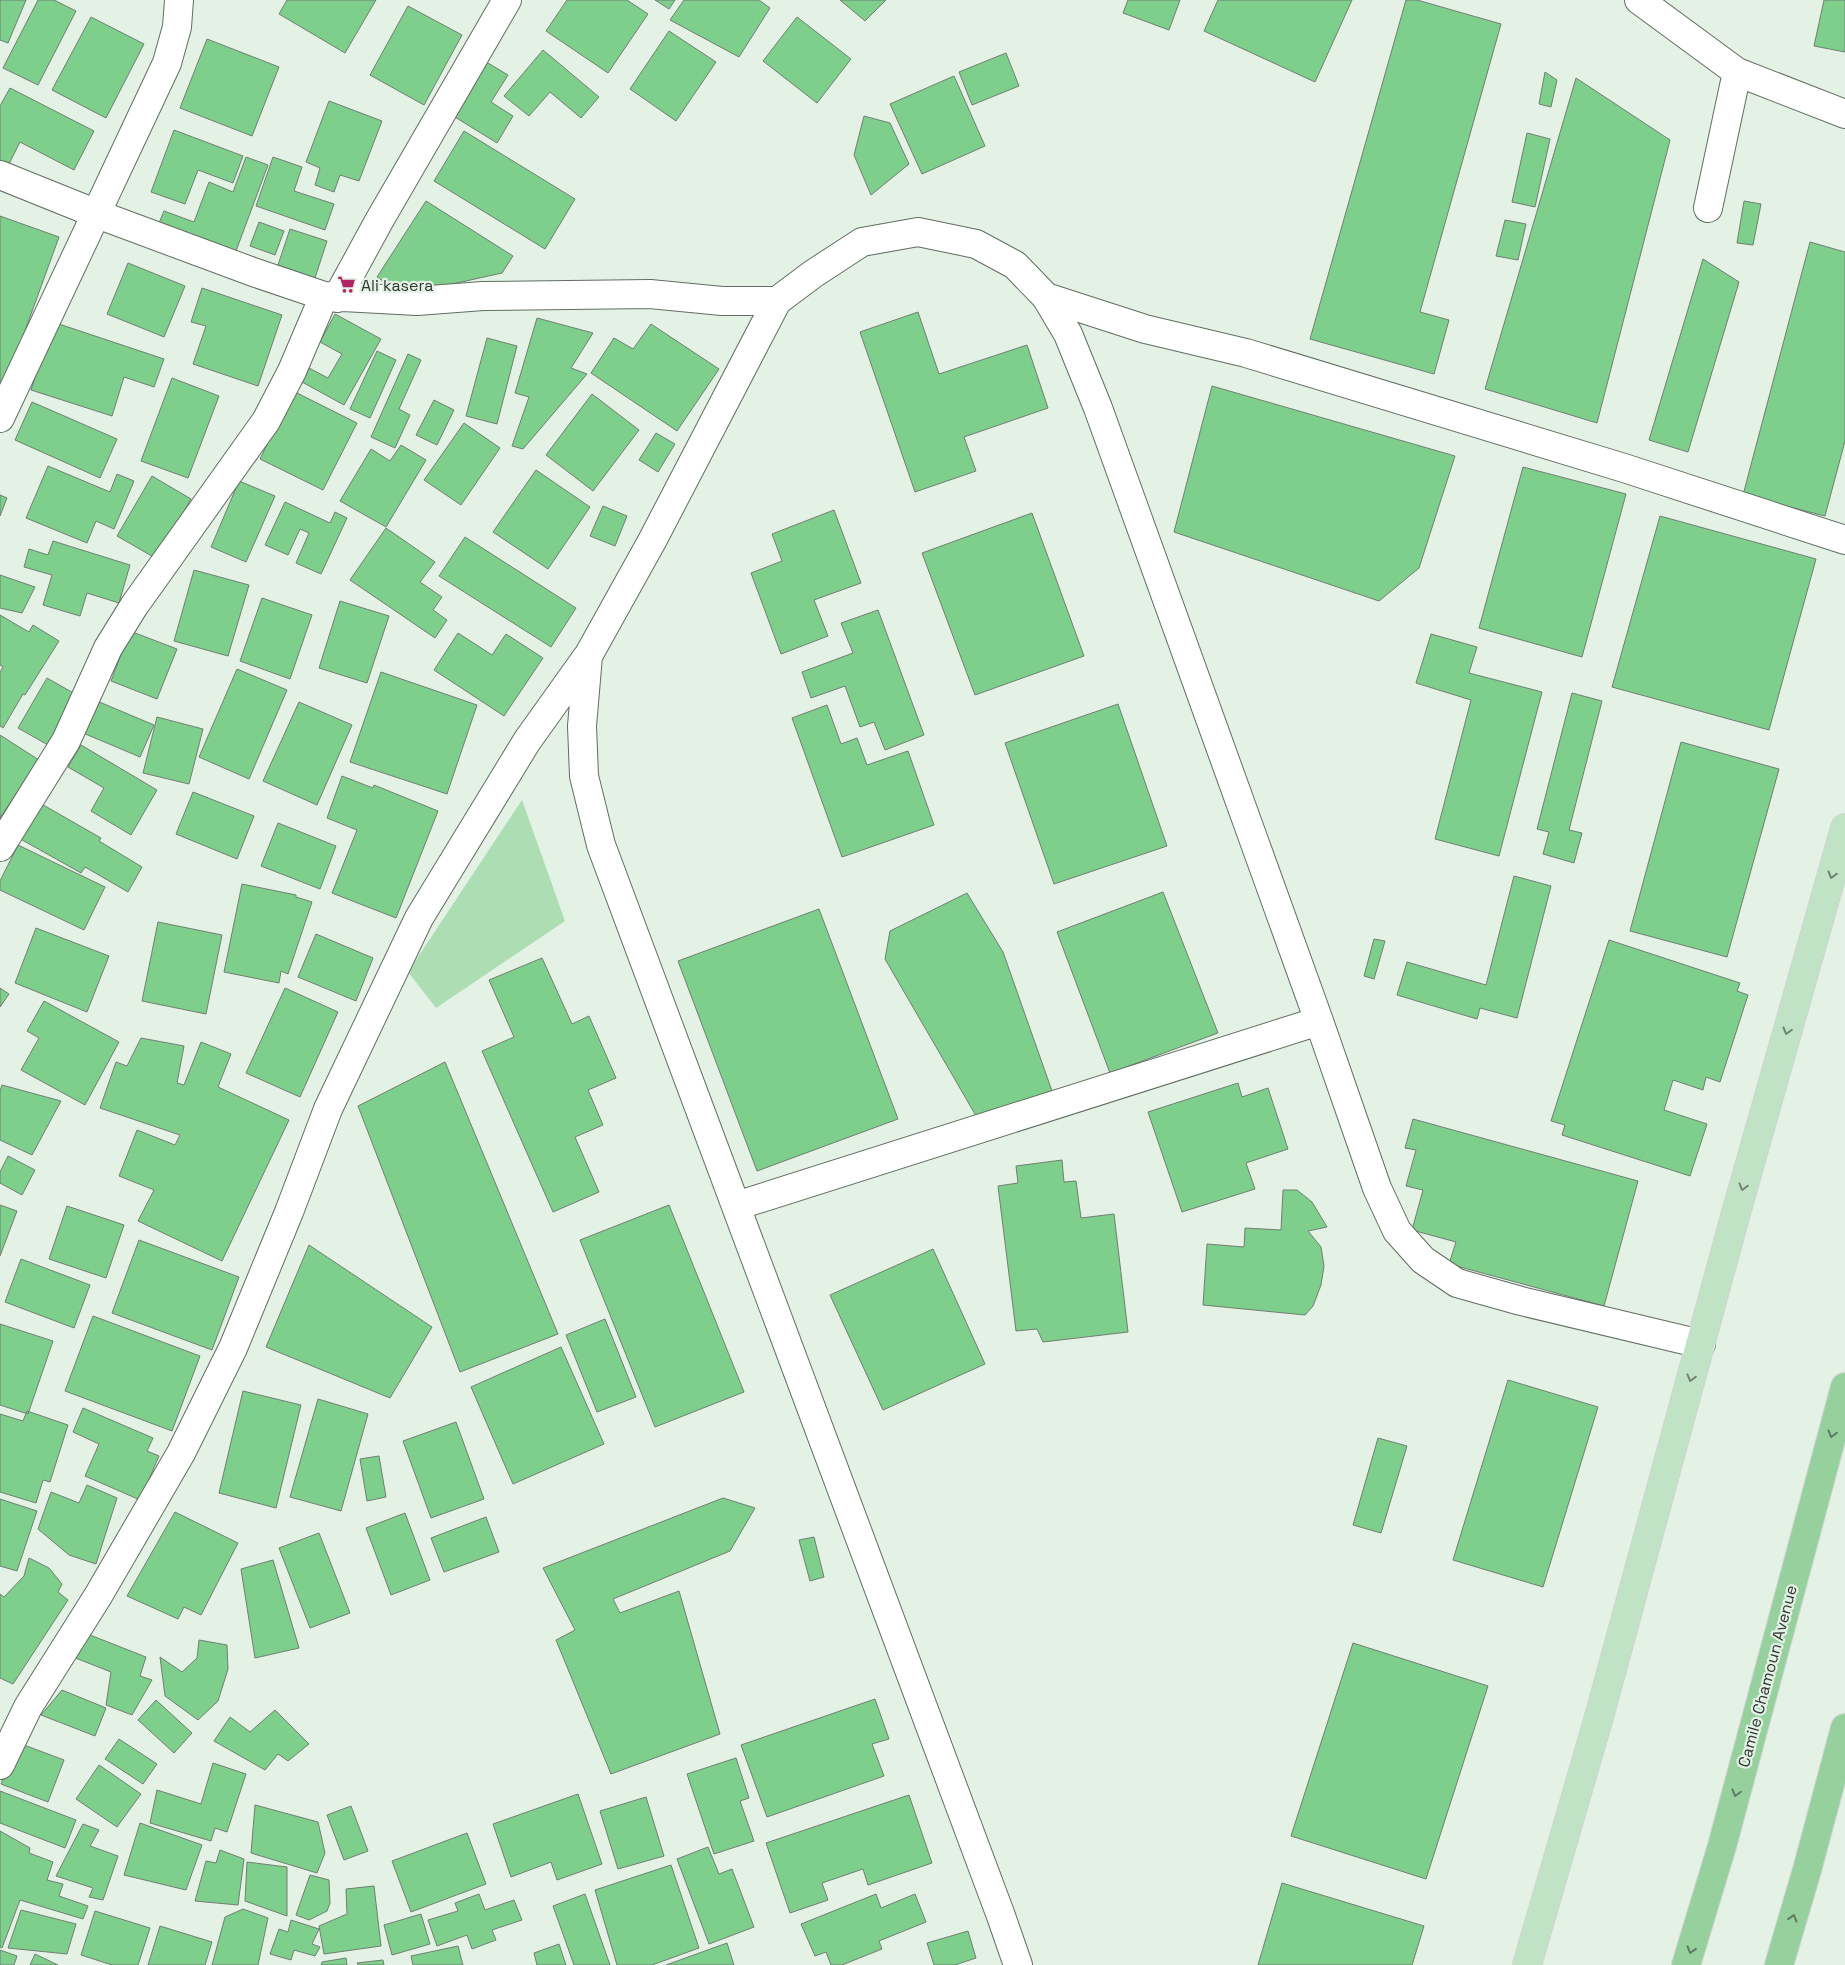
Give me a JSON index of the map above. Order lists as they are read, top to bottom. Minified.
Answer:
{"streets":{"highway":["Camile Chamoun Avenue"]},"places":{"supermarket":["Ali kasera"]}}
